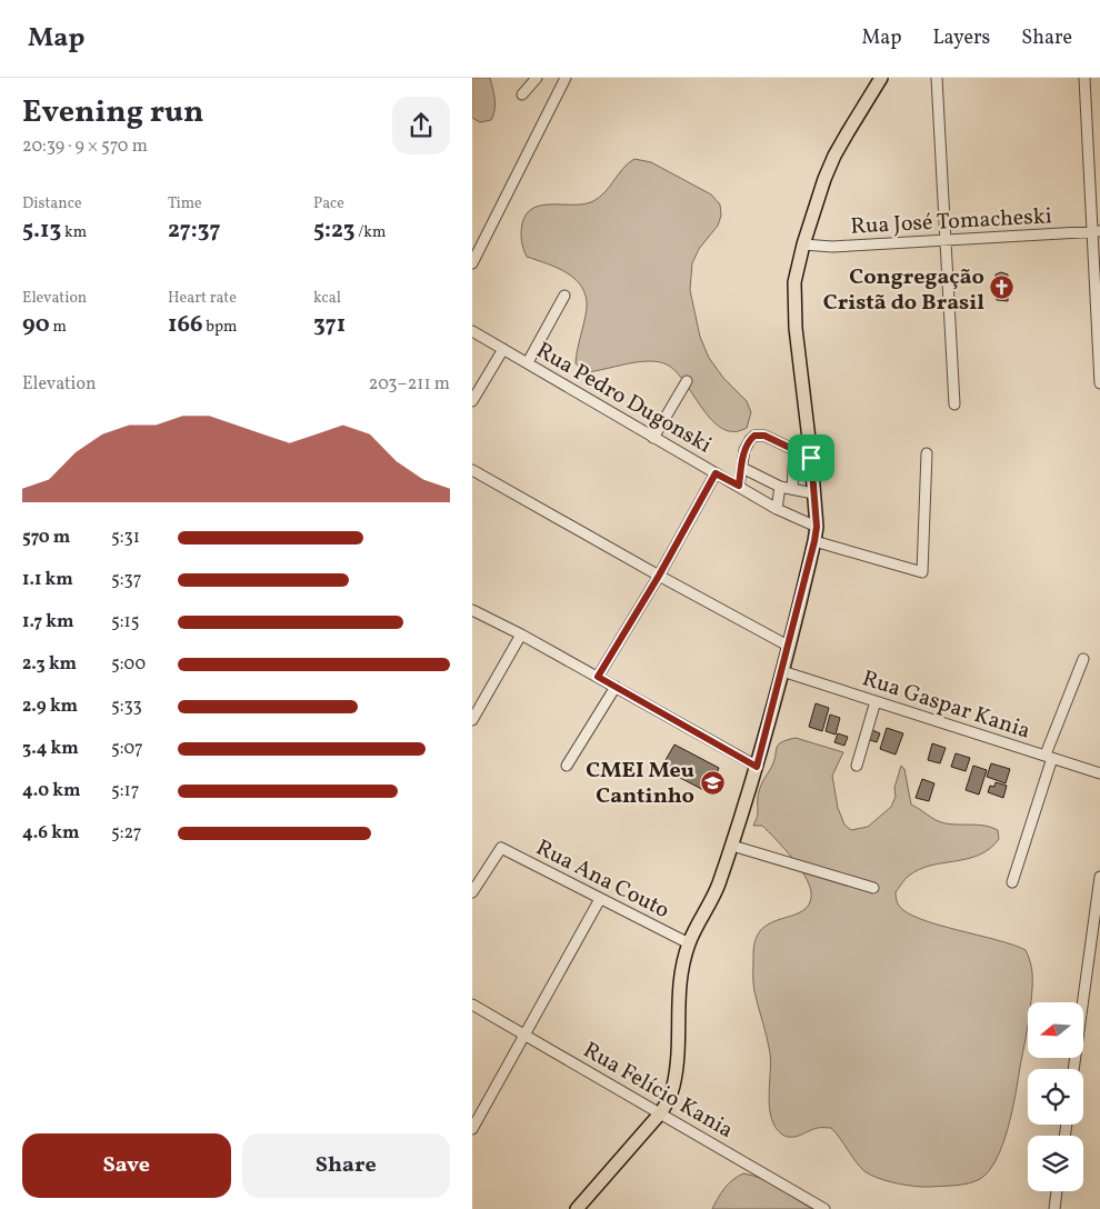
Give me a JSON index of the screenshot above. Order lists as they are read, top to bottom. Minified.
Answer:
{"streets":{"street":["Rua José Tomacheski","Rua Pedro Dugonski","Rua Gaspar Kania","Rua Ana Couto","Rua Felício Kania"]},"places":{"church":["Congregação Cristã do Brasil"],"school or university":["CMEI Meu Cantinho"]},"north":"left","page":{"header":"Map","nav":["Map","Layers","Share"],"heading":["Evening run","20:39 · 9 × 570 m"],"stats":[["Distance","5.13 km"],["Time","27:37"],["Pace","5:23 /km"],["Elevation","90 m"],["Heart rate","166 bpm"],["kcal","371"]],"chart":["Elevation","203–211 m"],"list":[{"name":"570 m","note":"5:31"},{"name":"1.1 km","note":"5:37"},{"name":"1.7 km","note":"5:15"},{"name":"2.3 km","note":"5:00"},{"name":"2.9 km","note":"5:33"},{"name":"3.4 km","note":"5:07"},{"name":"4.0 km","note":"5:17"},{"name":"4.6 km","note":"5:27"}],"buttons":["Save","Share"]}}
